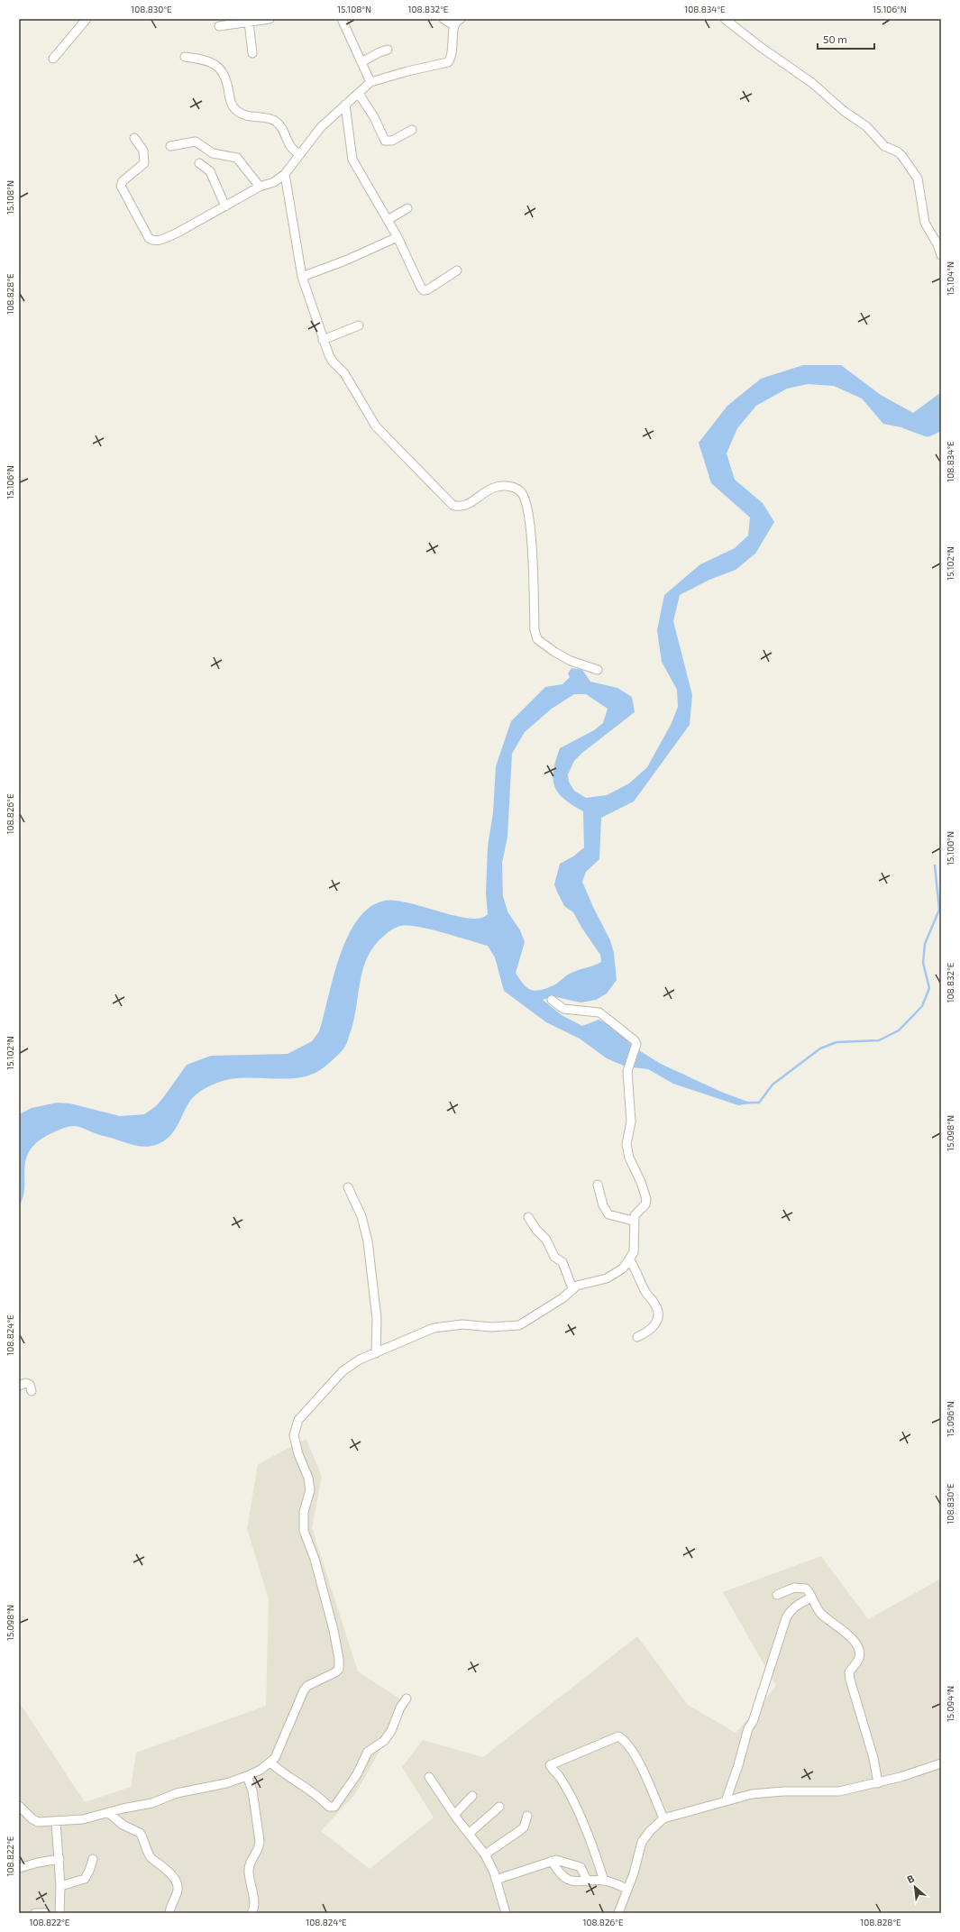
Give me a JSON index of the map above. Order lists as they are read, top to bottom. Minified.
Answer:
{"scale_bar":"50 m","north":"top left","coordinates":["108.830°E","15.108°N","108.832°E","108.834°E","15.106°N","15.104°N","108.828°E","15.102°N","108.826°E","15.100°N","15.098°N","108.824°E","15.096°N","15.094°N","108.822°E"]}
